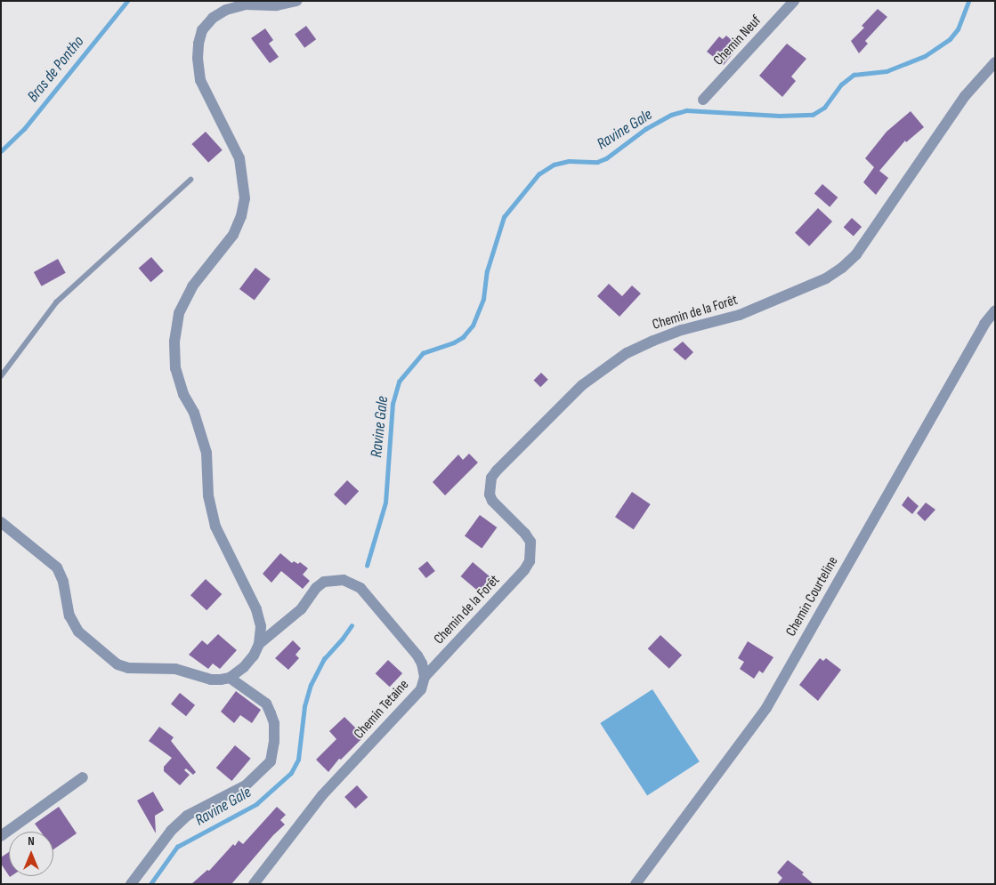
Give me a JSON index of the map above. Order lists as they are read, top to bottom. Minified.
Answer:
{"streets":{"street":["Chemin Neuf","Chemin de la Forêt","Chemin Courteline","Chemin Tetaine"]},"crossings":[["Chemin de la Forêt","Chemin Tetaine"]],"water":["Bras de Pontho","Ravine Gale"],"north":"top"}
